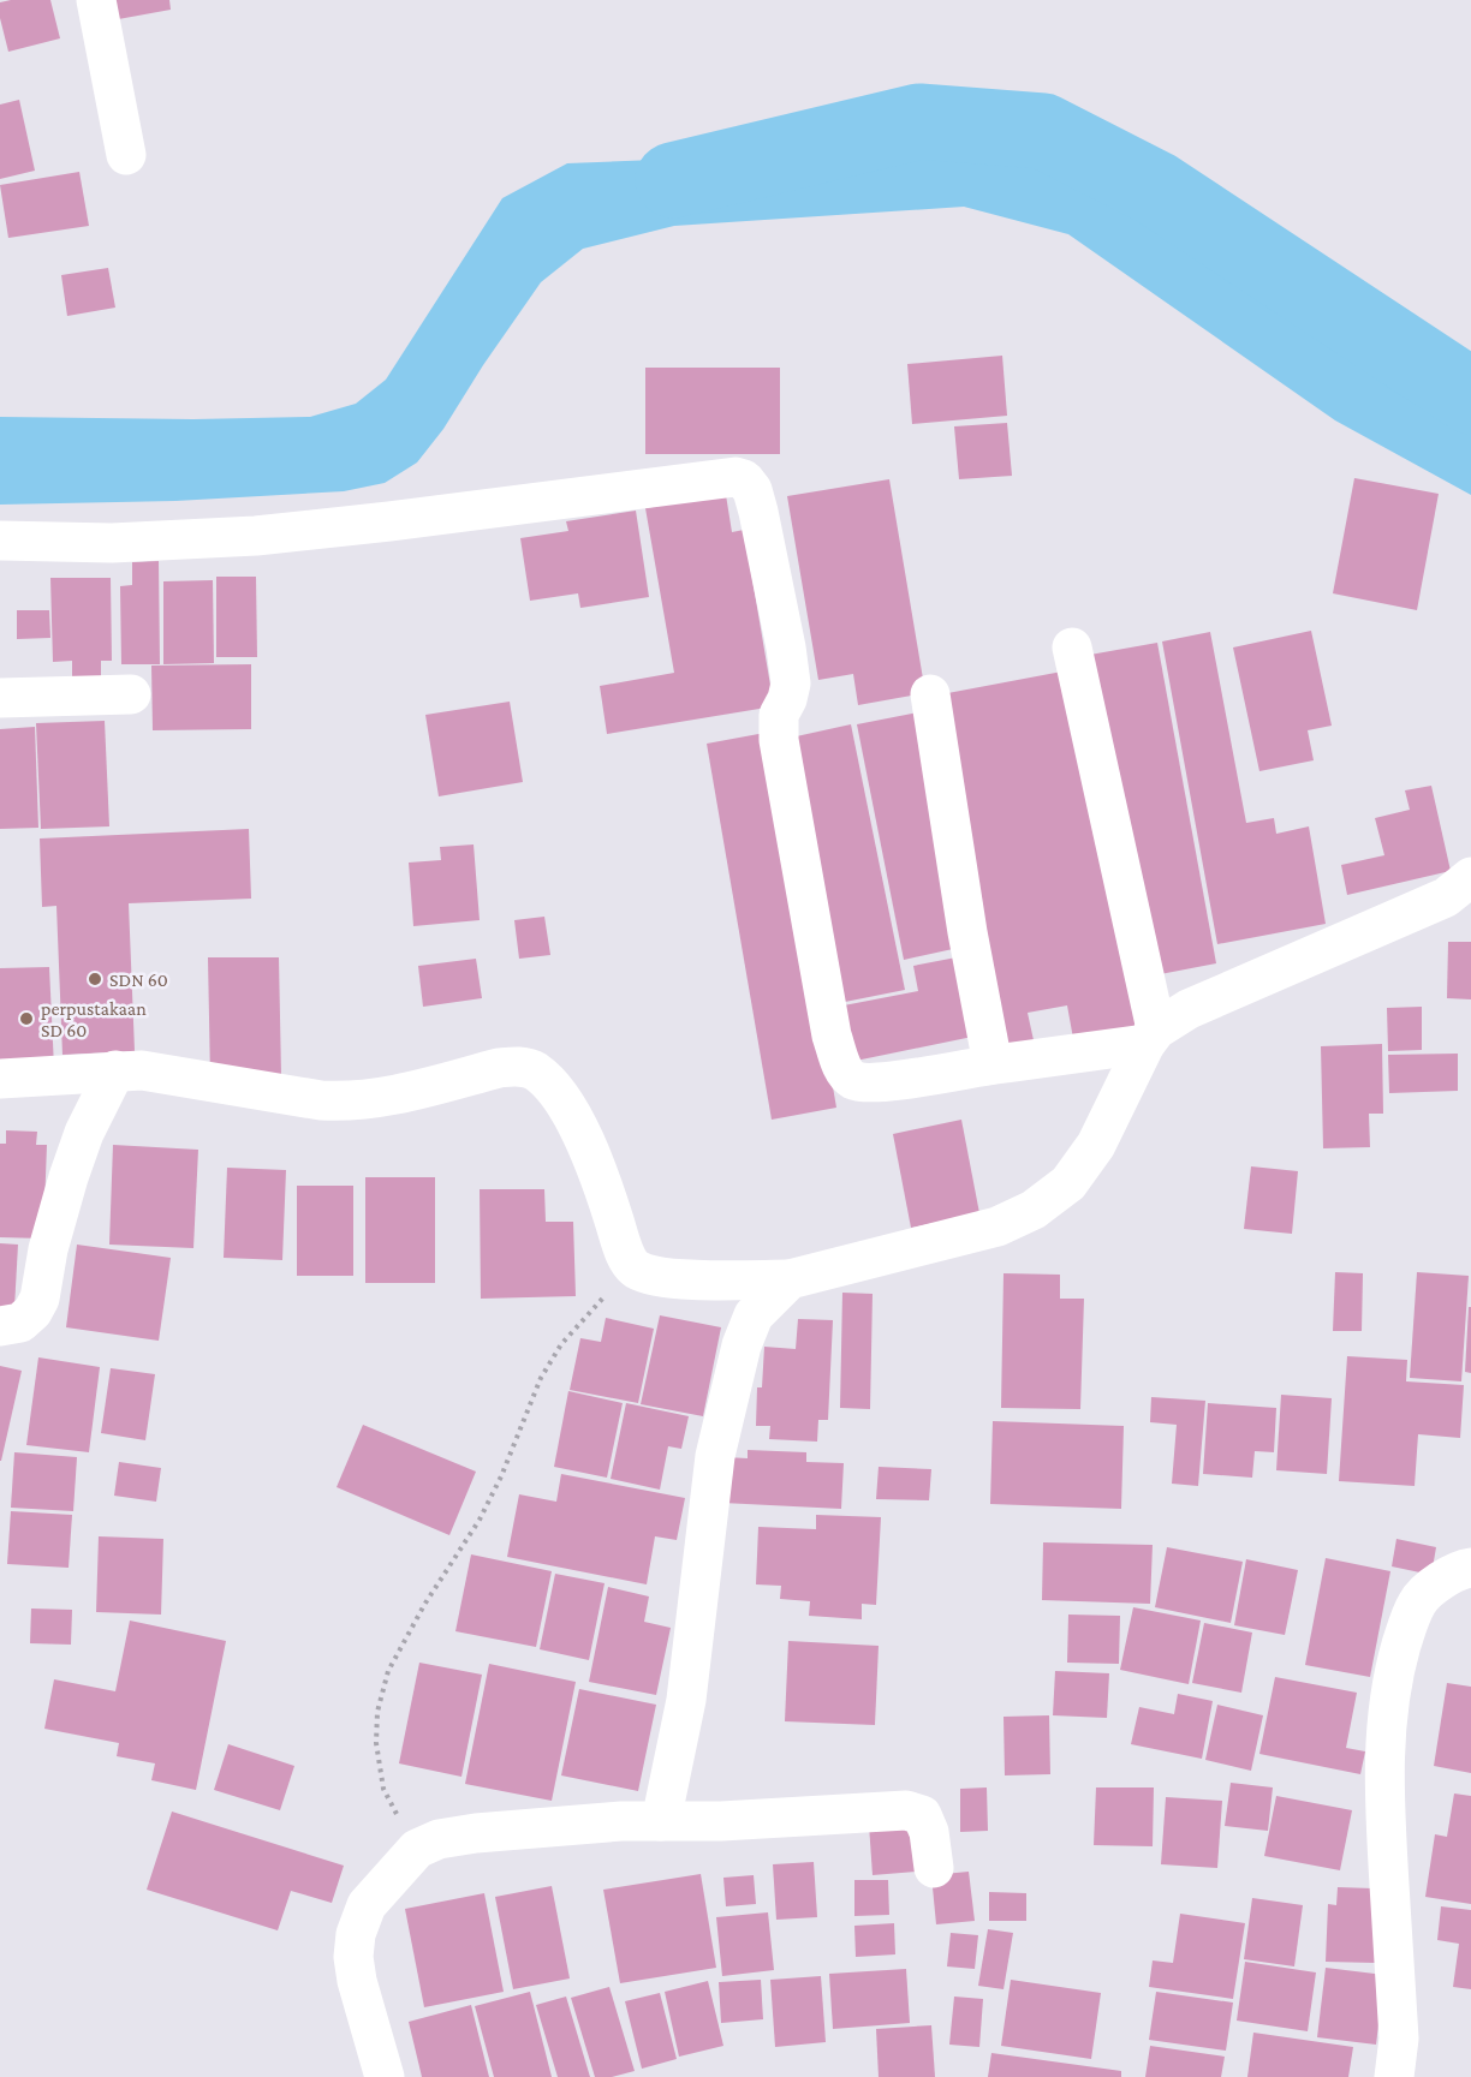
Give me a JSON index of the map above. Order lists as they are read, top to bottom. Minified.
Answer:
{"places":["SDN 60","perpustakaan SD 60"]}
